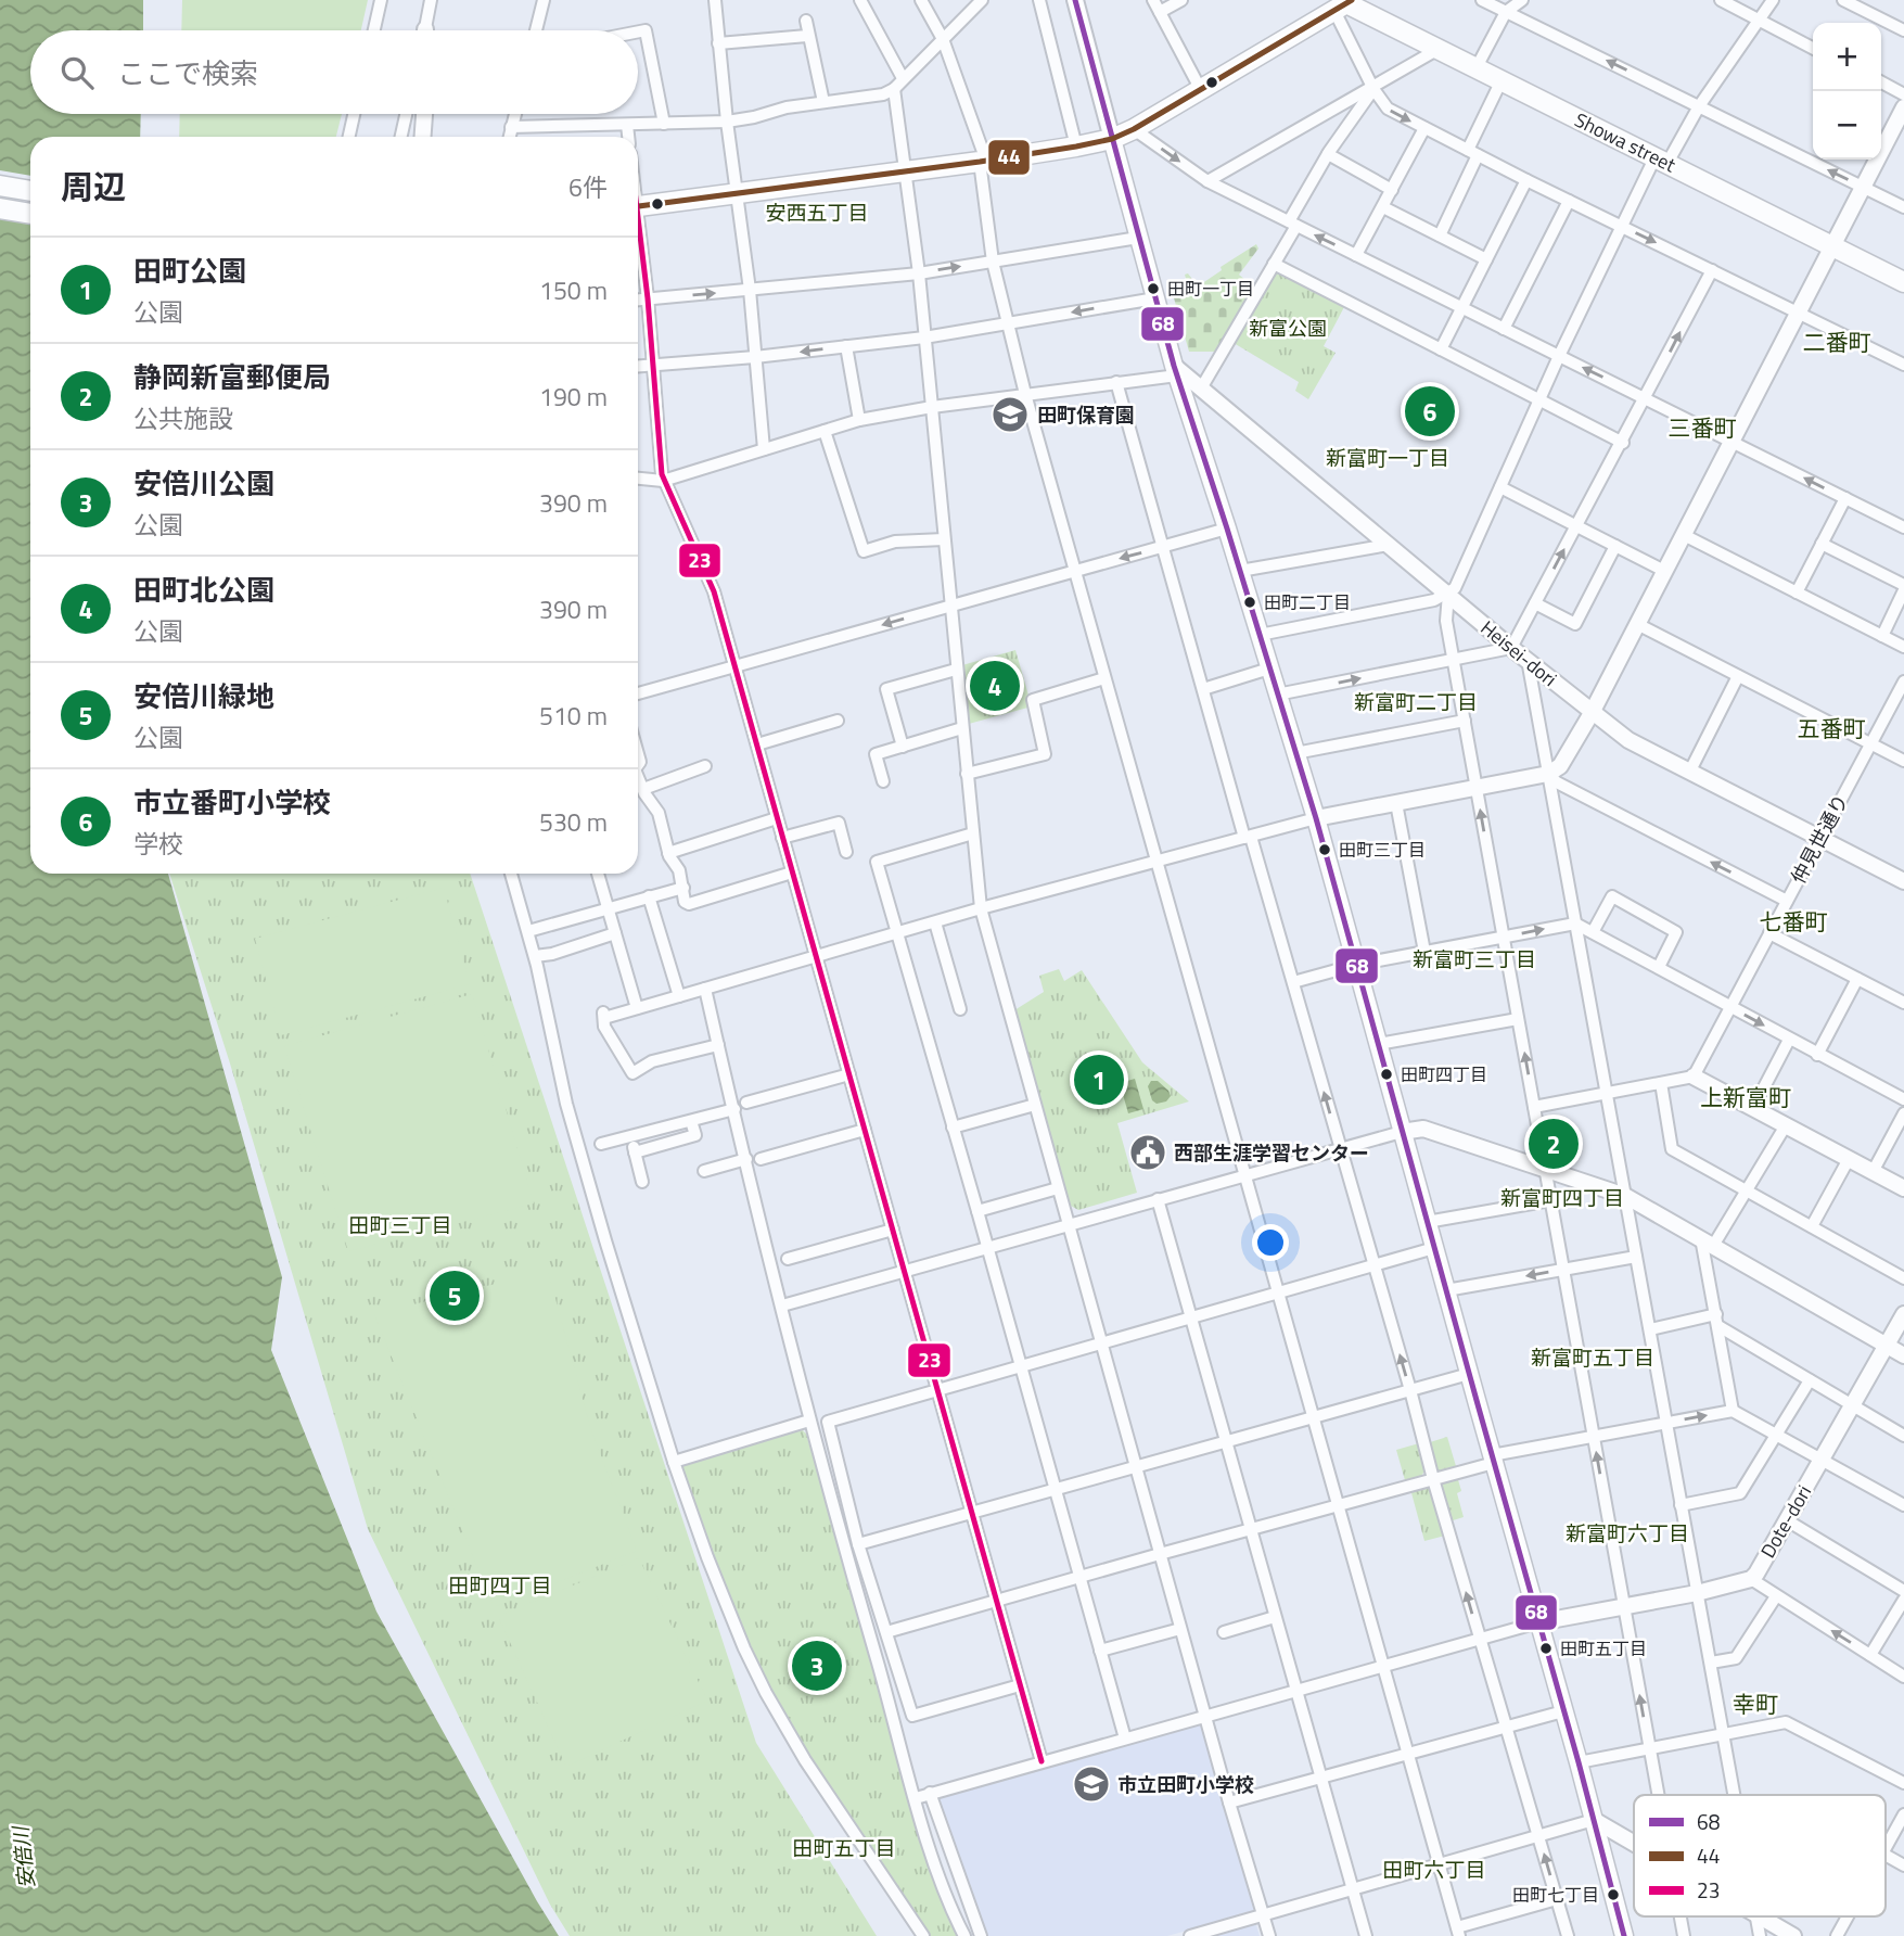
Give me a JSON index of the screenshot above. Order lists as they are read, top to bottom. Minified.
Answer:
{"streets":{"highway":["Showa street"],"street":["Heisei-dori","仲見世通り","Dote-dori"]},"crossings":[["Heisei-dori","仲見世通り"]],"districts":["安西五丁目","二番町","三番町","新富町一丁目","新富町二丁目","五番町","七番町","新富町三丁目","上新富町","新富町四丁目","田町三丁目","新富町五丁目","新富町六丁目","田町四丁目","幸町","田町五丁目","田町六丁目"],"water":["安倍川"],"parks":["新富公園"],"places":{"other":["田町一丁目","田町二丁目","田町三丁目","田町四丁目","田町五丁目","田町七丁目"],"school or university":["田町保育園","市立田町小学校"],"public building":["西部生涯学習センター"]},"lines":["transit line 68","transit line 44","transit line 23"],"legend":["68","44","23"],"page":{"map_buttons":["+","−"],"search":"ここで検索","heading":["周辺","6件"],"list":[{"mark":"1","name":"田町公園","note":"公園","value":"150 m"},{"mark":"2","name":"静岡新富郵便局","note":"公共施設","value":"190 m"},{"mark":"3","name":"安倍川公園","note":"公園","value":"390 m"},{"mark":"4","name":"田町北公園","note":"公園","value":"390 m"},{"mark":"5","name":"安倍川緑地","note":"公園","value":"510 m"},{"mark":"6","name":"市立番町小学校","note":"学校","value":"530 m"}],"pins":["6","4","1","2","5","3"]}}
